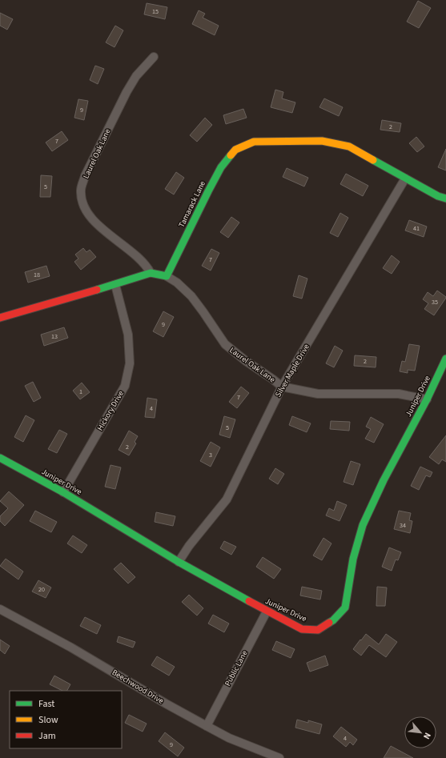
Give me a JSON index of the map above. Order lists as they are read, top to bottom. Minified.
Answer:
{"streets":{"street":["Laurel Oak Lane","Tamarack Lane","Silver Maple Drive","Juniper Drive","Hickory Drive","Public Lane","Beechwood Drive"]},"crossings":[["Laurel Oak Lane","Tamarack Lane"],["Laurel Oak Lane","Silver Maple Drive"],["Laurel Oak Lane","Juniper Drive"],["Tamarack Lane","Silver Maple Drive"],["Silver Maple Drive","Juniper Drive"],["Juniper Drive","Hickory Drive"],["Juniper Drive","Public Lane"],["Public Lane","Beechwood Drive"]],"house_numbers":["15","9","2","7","5","41","7","18","35","9","13","2","1","7","4","5","2","3","34","20","4","9"],"legend":["Fast","Slow","Jam"],"north":"bottom right"}
